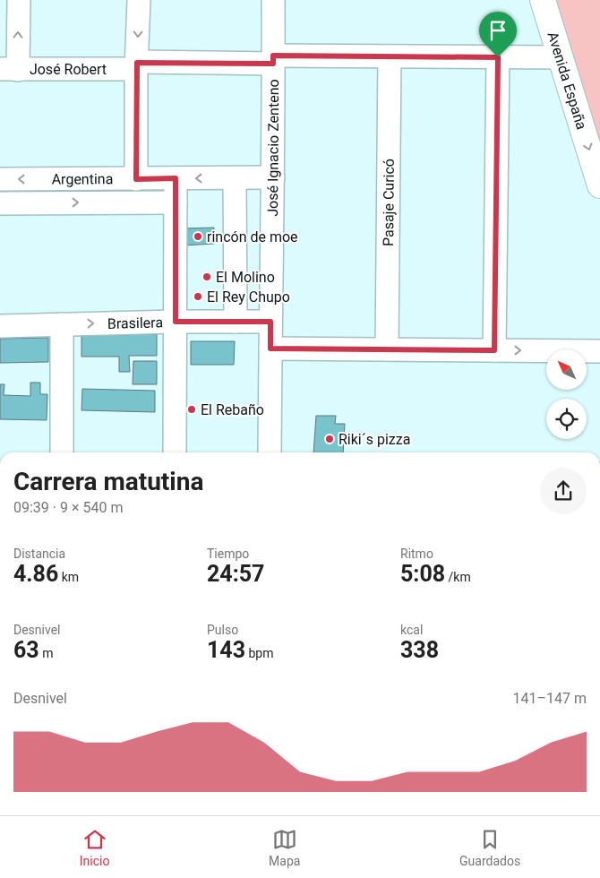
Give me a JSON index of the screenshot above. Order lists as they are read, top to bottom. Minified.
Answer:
{"streets":{"main road":["Avenida España"],"street":["José Robert","José Ignacio Zenteno","Argentina","Pasaje Curicó","Brasilera"]},"crossings":[["José Robert","Avenida España"],["José Robert","José Ignacio Zenteno"],["José Robert","Pasaje Curicó"],["José Ignacio Zenteno","Argentina"],["José Ignacio Zenteno","Brasilera"]],"one_way":["Avenida España","Brasilera"],"places":["rincón de moe","El Molino","El Rey Chupo","El Rebaño","Riki´s pizza"],"north":"top left","page":{"heading":["Carrera matutina","09:39 · 9 × 540 m"],"stats":[["Distancia","4.86 km"],["Tiempo","24:57"],["Ritmo","5:08 /km"],["Desnivel","63 m"],["Pulso","143 bpm"],["kcal","338"]],"chart":["Desnivel","141–147 m"],"tabs":["Inicio","Mapa","Guardados"]}}
